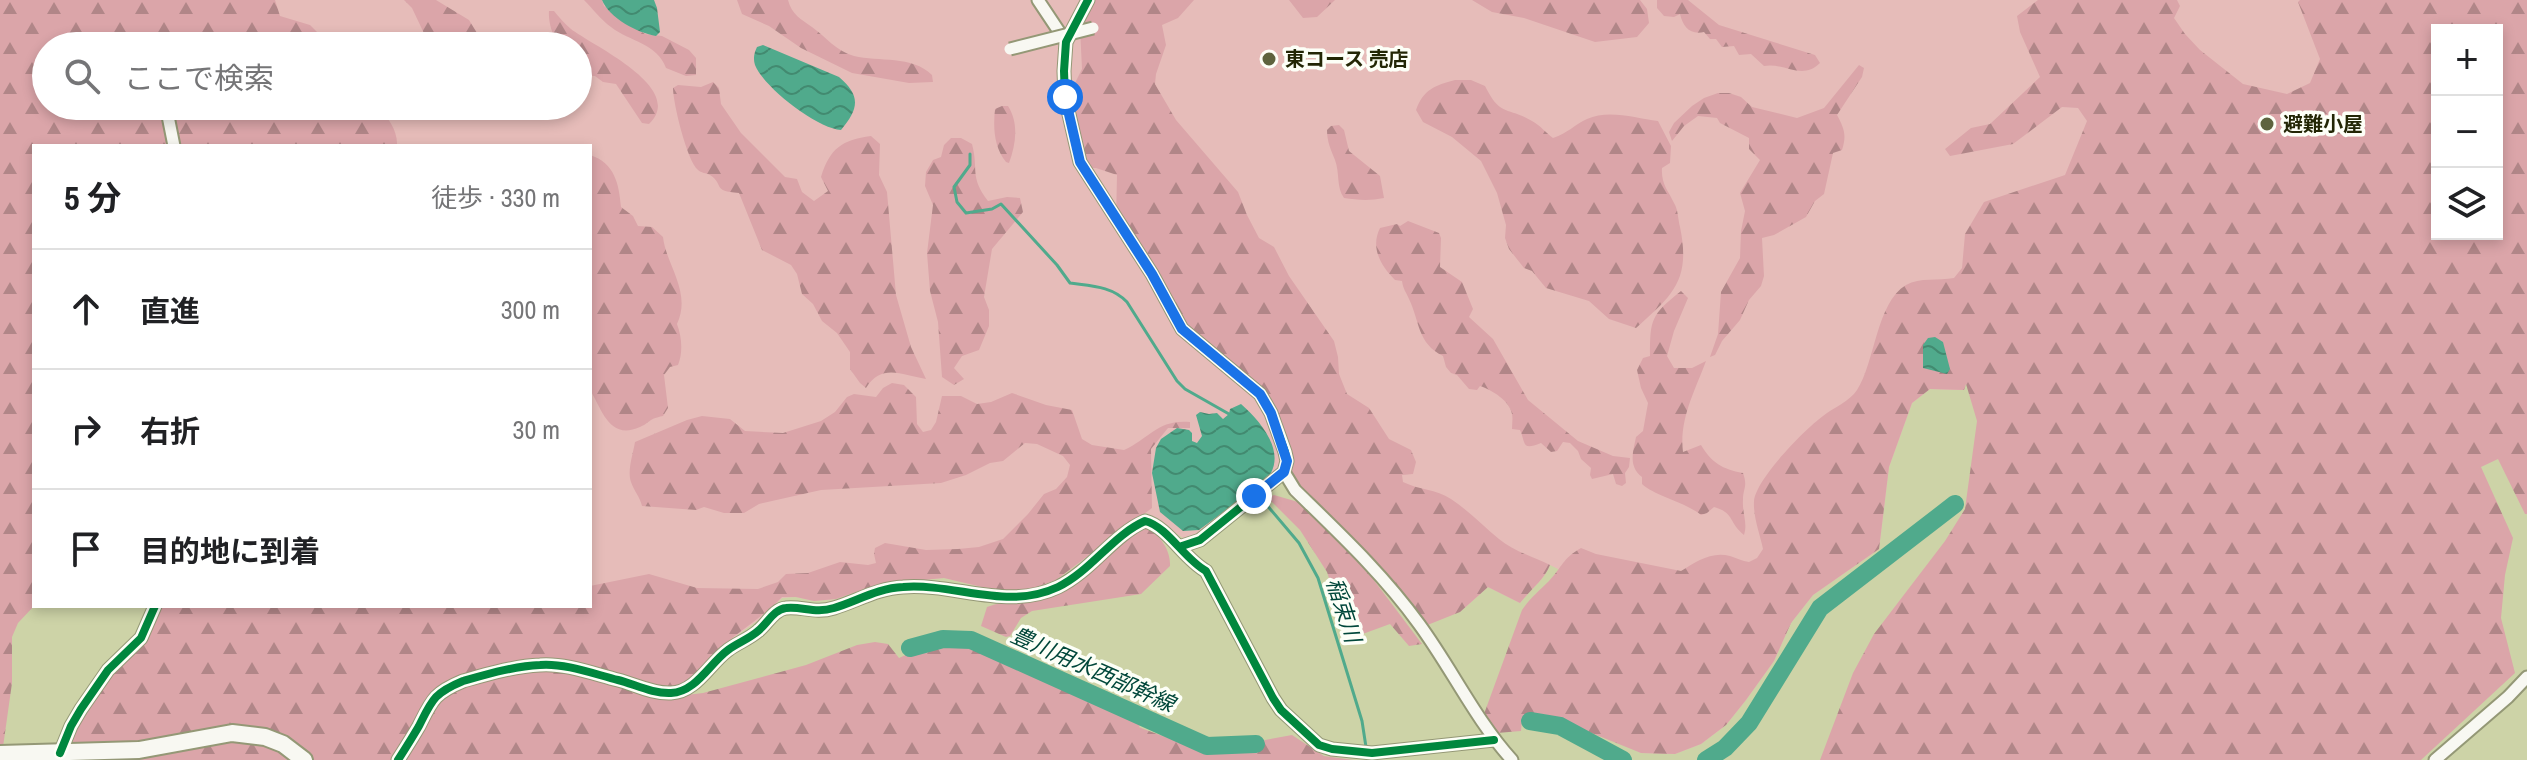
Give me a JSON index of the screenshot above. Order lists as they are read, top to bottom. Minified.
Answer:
{"water":["稲束川","豊川用水西部幹線"],"places":["東コース 売店","避難小屋"],"page":{"map_buttons":["+","−"],"search":"ここで検索","heading":["5 分","徒歩 · 330 m"],"list":[["直進","300 m"],["右折","30 m"],"目的地に到着"]}}
